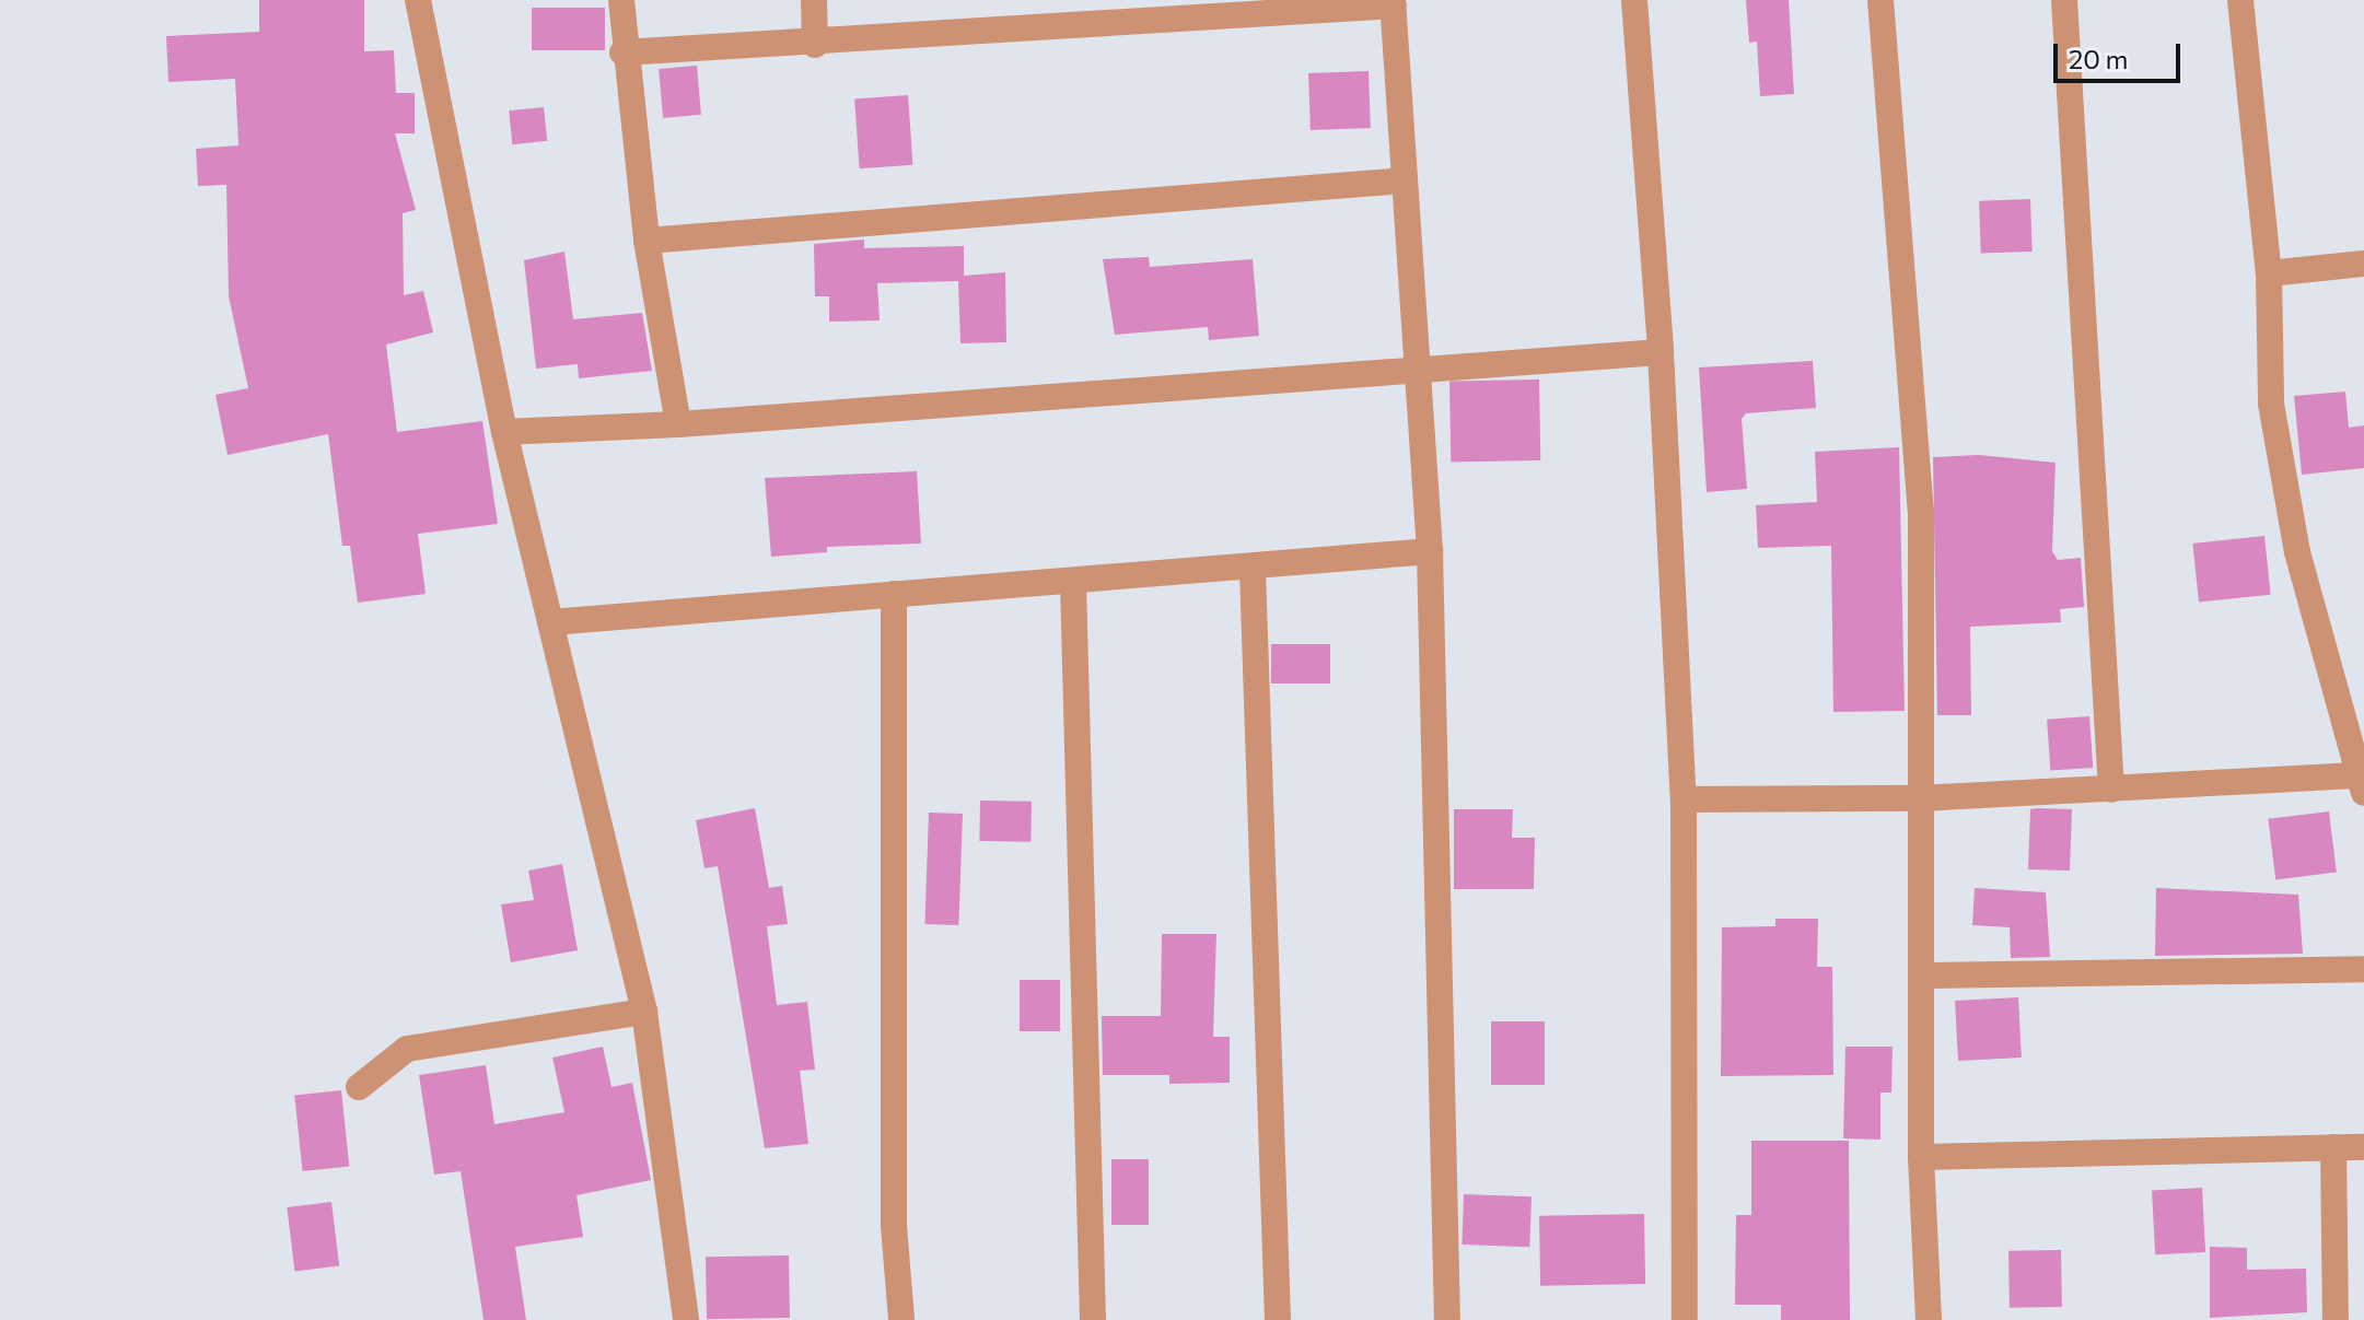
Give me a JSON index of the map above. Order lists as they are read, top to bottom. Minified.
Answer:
{"scale_bar":"20 m"}
